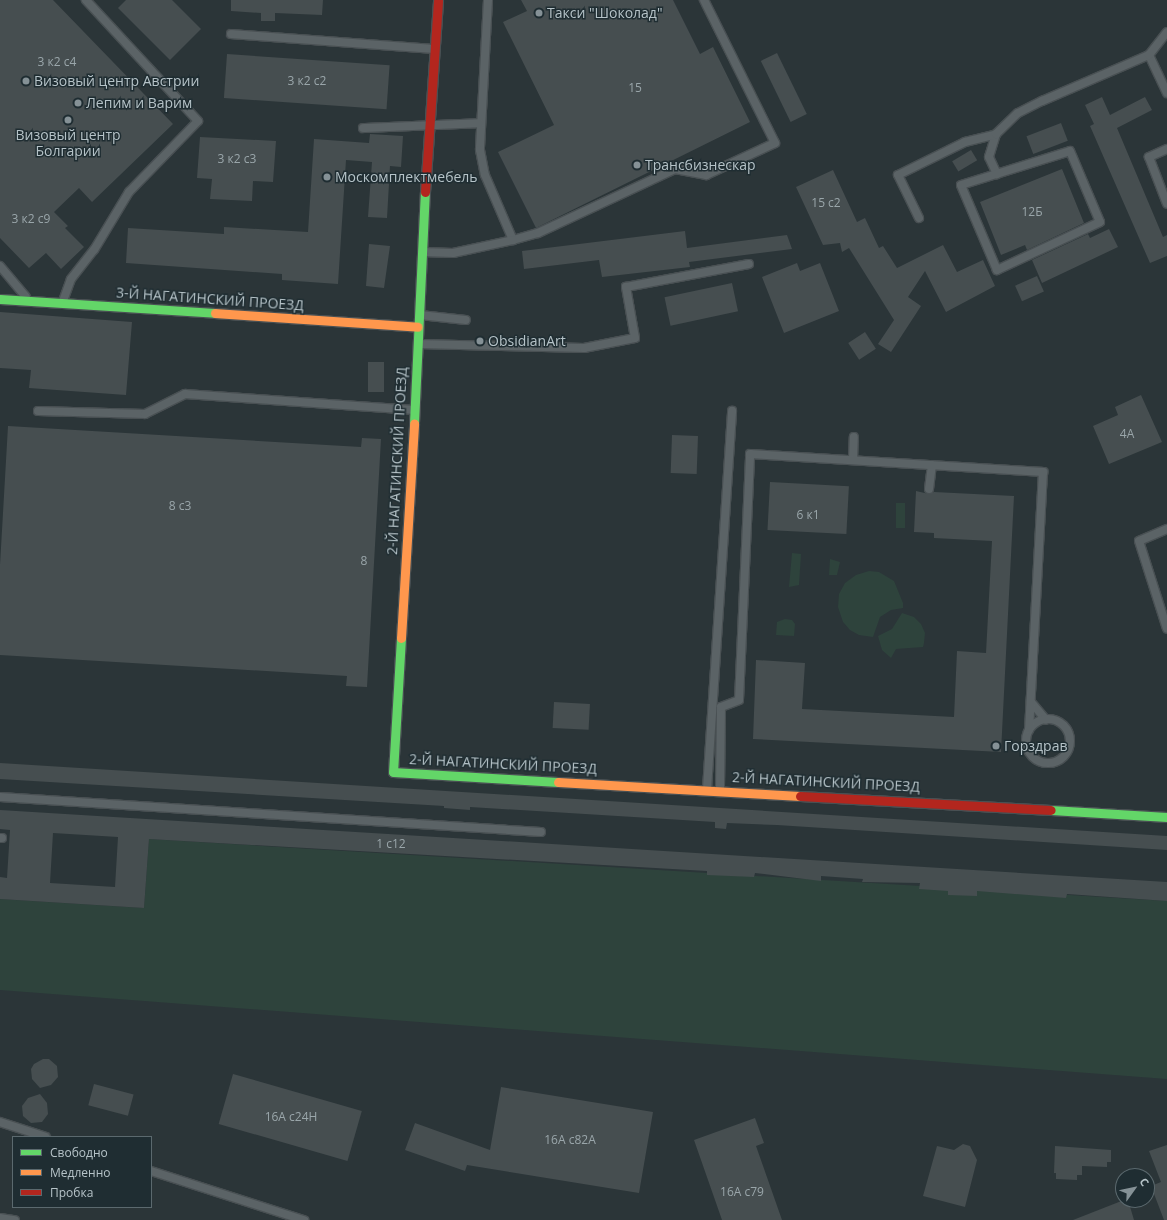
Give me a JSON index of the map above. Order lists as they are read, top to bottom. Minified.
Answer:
{"streets":{"street":["3-Й НАГАТИНСКИЙ ПРОЕЗД","2-Й НАГАТИНСКИЙ ПРОЕЗД"]},"crossings":[["3-Й НАГАТИНСКИЙ ПРОЕЗД","2-Й НАГАТИНСКИЙ ПРОЕЗД"]],"places":["Такси \"Шоколад\"","Визовый центр Австрии","Лепим и Варим","Визовый центр Болгарии","Трансбизнескар","Москомплектмебель","ObsidianArt","Горздрав"],"house_numbers":["3 к2 с4","3 к2 с2","15","3 к2 с3","15 с2","12Б","3 к2 с9","4А","8 с3","6 к1","8","1 с12","16А с24Н","16А с82А","16А с79"],"legend":["Свободно","Медленно","Пробка"],"north":"top right"}
